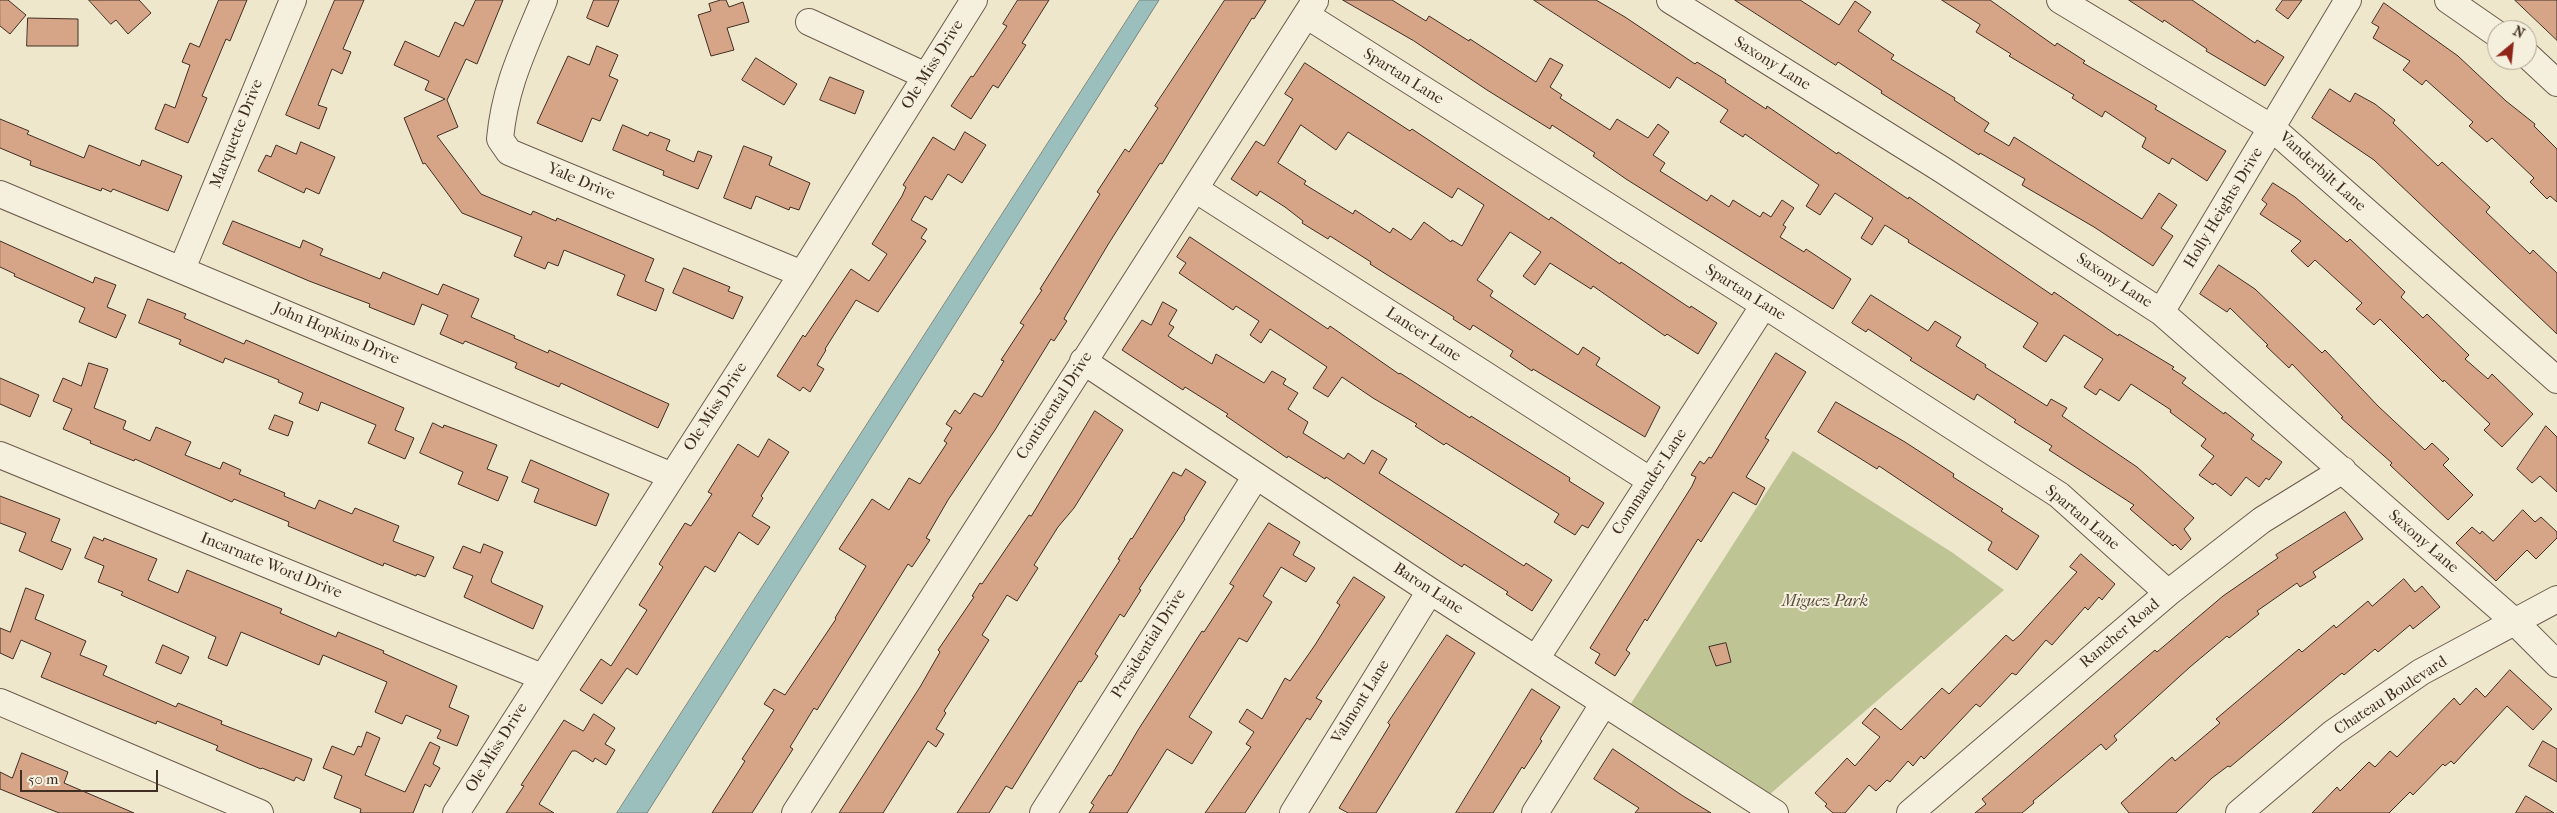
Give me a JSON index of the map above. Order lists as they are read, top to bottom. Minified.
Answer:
{"streets":{"street":["Saxony Lane","Ole Miss Drive","Spartan Lane","Marquette Drive","Vanderbilt Lane","Yale Drive","Holly Heights Drive","John Hopkins Drive","Lancer Lane","Continental Drive","Commander Lane","Incarnate Word Drive","Baron Lane","Rancher Road","Presidential Drive","Chateau Boulevard","Valmont Lane"]},"crossings":[["Saxony Lane","Holly Heights Drive"],["Saxony Lane","Rancher Road"],["Saxony Lane","Chateau Boulevard"],["Ole Miss Drive","Yale Drive"],["Ole Miss Drive","John Hopkins Drive"],["Ole Miss Drive","Incarnate Word Drive"],["Spartan Lane","Continental Drive"],["Spartan Lane","Commander Lane"],["Spartan Lane","Rancher Road"],["Marquette Drive","John Hopkins Drive"],["Vanderbilt Lane","Holly Heights Drive"],["Lancer Lane","Continental Drive"],["Lancer Lane","Commander Lane"],["Continental Drive","Baron Lane"],["Commander Lane","Baron Lane"],["Baron Lane","Presidential Drive"],["Baron Lane","Valmont Lane"]],"parks":["Miguez Park"],"scale_bar":"50 m","north":"top right"}
